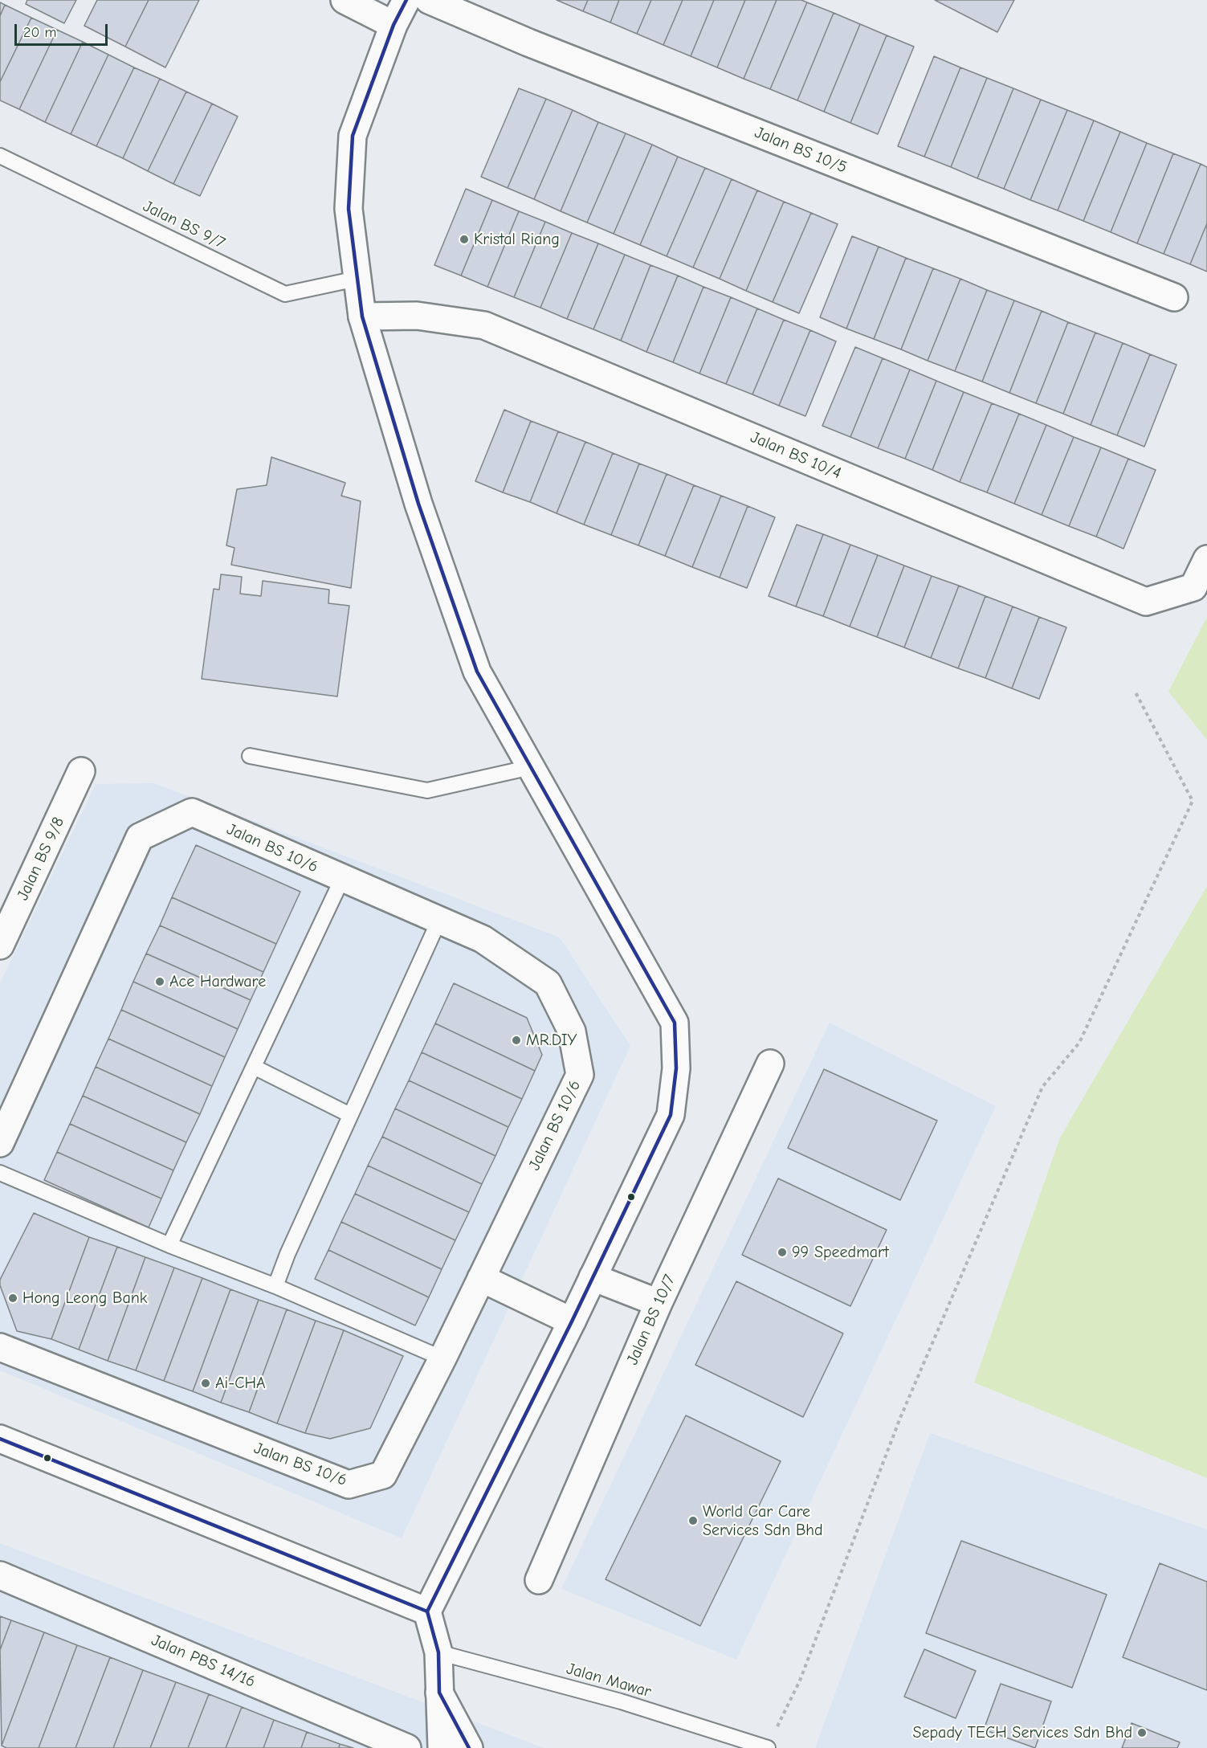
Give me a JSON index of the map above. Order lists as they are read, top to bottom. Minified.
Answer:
{"streets":{"street":["Jalan BS 10/5","Jalan BS 10/4","Jalan BS 10/6","Jalan BS 9/8","Jalan BS 10/7","Jalan PBS 14/16"],"lane":["Jalan BS 9/7","Jalan Mawar"]},"places":["Kristal Riang","Ace Hardware","MR.DIY","99 Speedmart","Hong Leong Bank","Ai-CHA","World Car Care Services Sdn Bhd","Sepady TECH Services Sdn Bhd"],"scale_bar":"20 m"}
